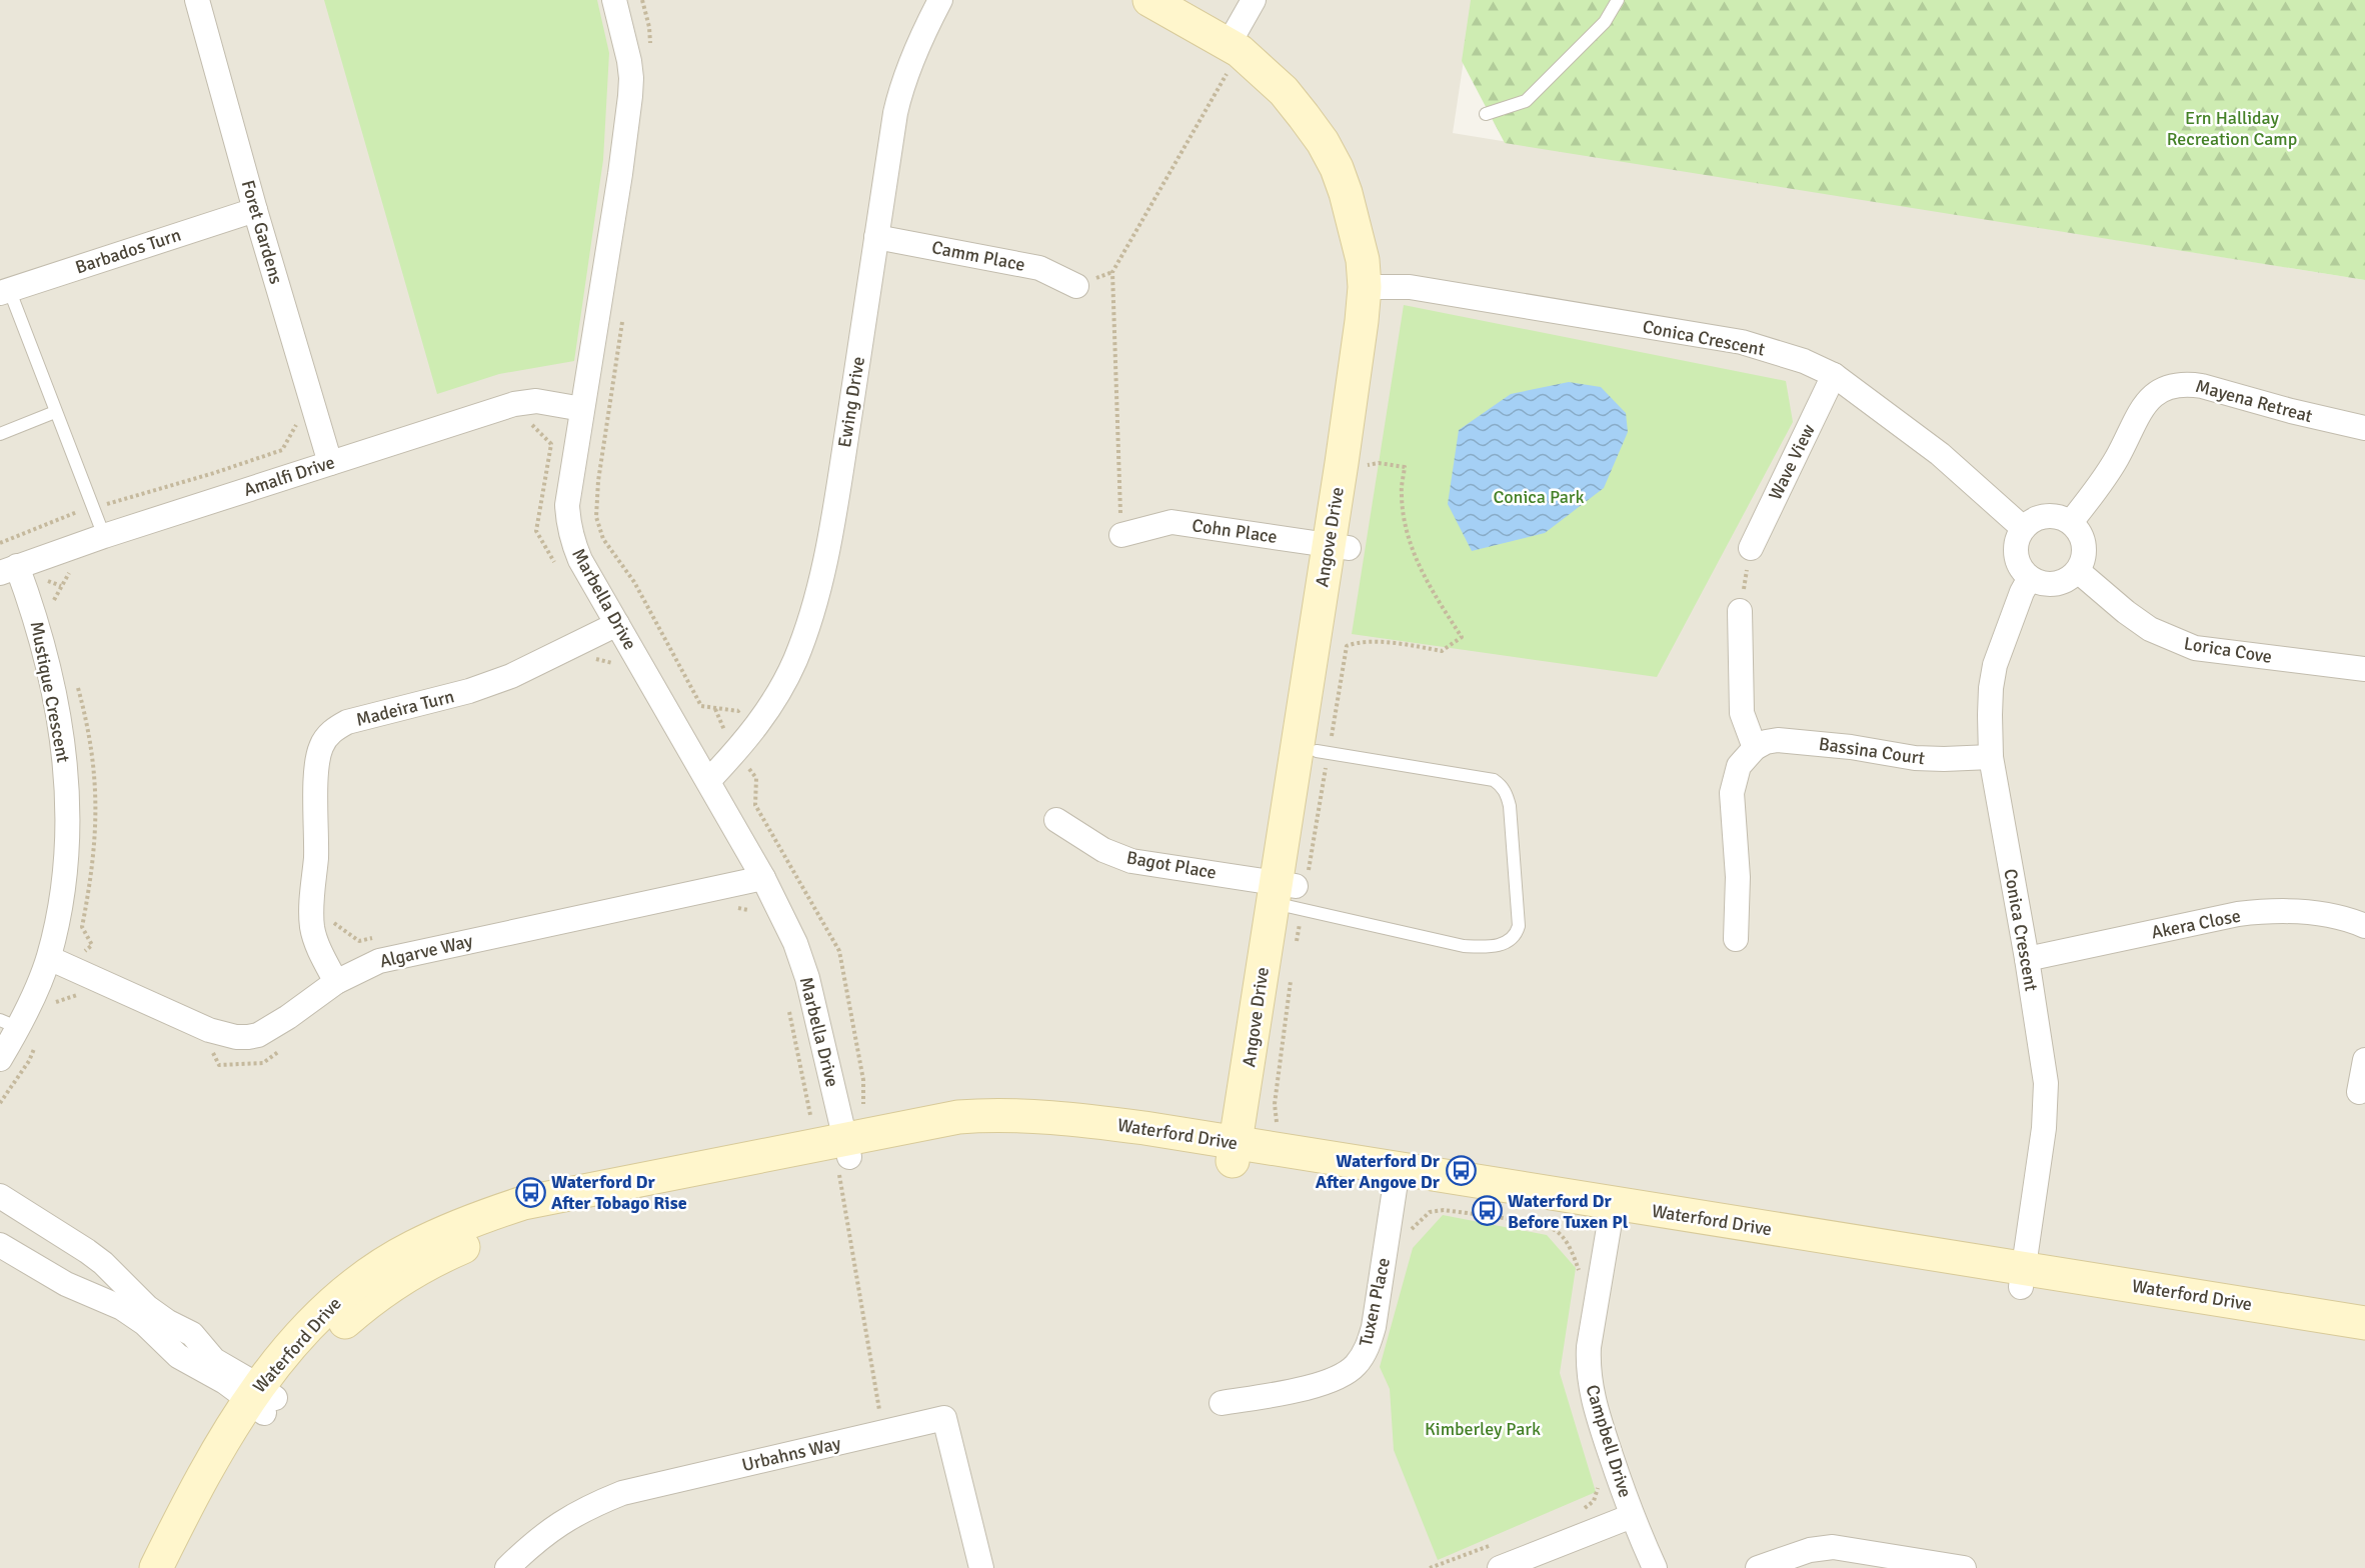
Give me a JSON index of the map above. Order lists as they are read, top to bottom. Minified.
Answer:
{"streets":{"street":["Foret Gardens","Barbados Turn","Camm Place","Conica Crescent","Mayena Retreat","Ewing Drive","Wave View","Amalfi Drive","Cohn Place","Angove Drive","Marbella Drive","Lorica Cove","Mustique Crescent","Madeira Turn","Bassina Court","Bagot Place","Akera Close","Algarve Way","Waterford Drive","Tuxen Place","Campbell Drive","Urbahns Way"]},"crossings":[["Foret Gardens","Barbados Turn"],["Foret Gardens","Amalfi Drive"],["Camm Place","Ewing Drive"],["Conica Crescent","Mayena Retreat"],["Conica Crescent","Wave View"],["Conica Crescent","Angove Drive"],["Conica Crescent","Lorica Cove"],["Conica Crescent","Bassina Court"],["Conica Crescent","Akera Close"],["Conica Crescent","Waterford Drive"],["Mayena Retreat","Lorica Cove"],["Ewing Drive","Marbella Drive"],["Amalfi Drive","Marbella Drive"],["Amalfi Drive","Mustique Crescent"],["Cohn Place","Angove Drive"],["Angove Drive","Bagot Place"],["Angove Drive","Waterford Drive"],["Marbella Drive","Madeira Turn"],["Marbella Drive","Algarve Way"],["Marbella Drive","Waterford Drive"],["Mustique Crescent","Algarve Way"],["Madeira Turn","Algarve Way"],["Waterford Drive","Tuxen Place"],["Waterford Drive","Campbell Drive"]],"parks":["Ern Halliday Recreation Camp","Conica Park","Kimberley Park"],"places":{"bus stop":["Waterford Dr After Angove Dr","Waterford Dr After Tobago Rise","Waterford Dr Before Tuxen Pl"]}}
